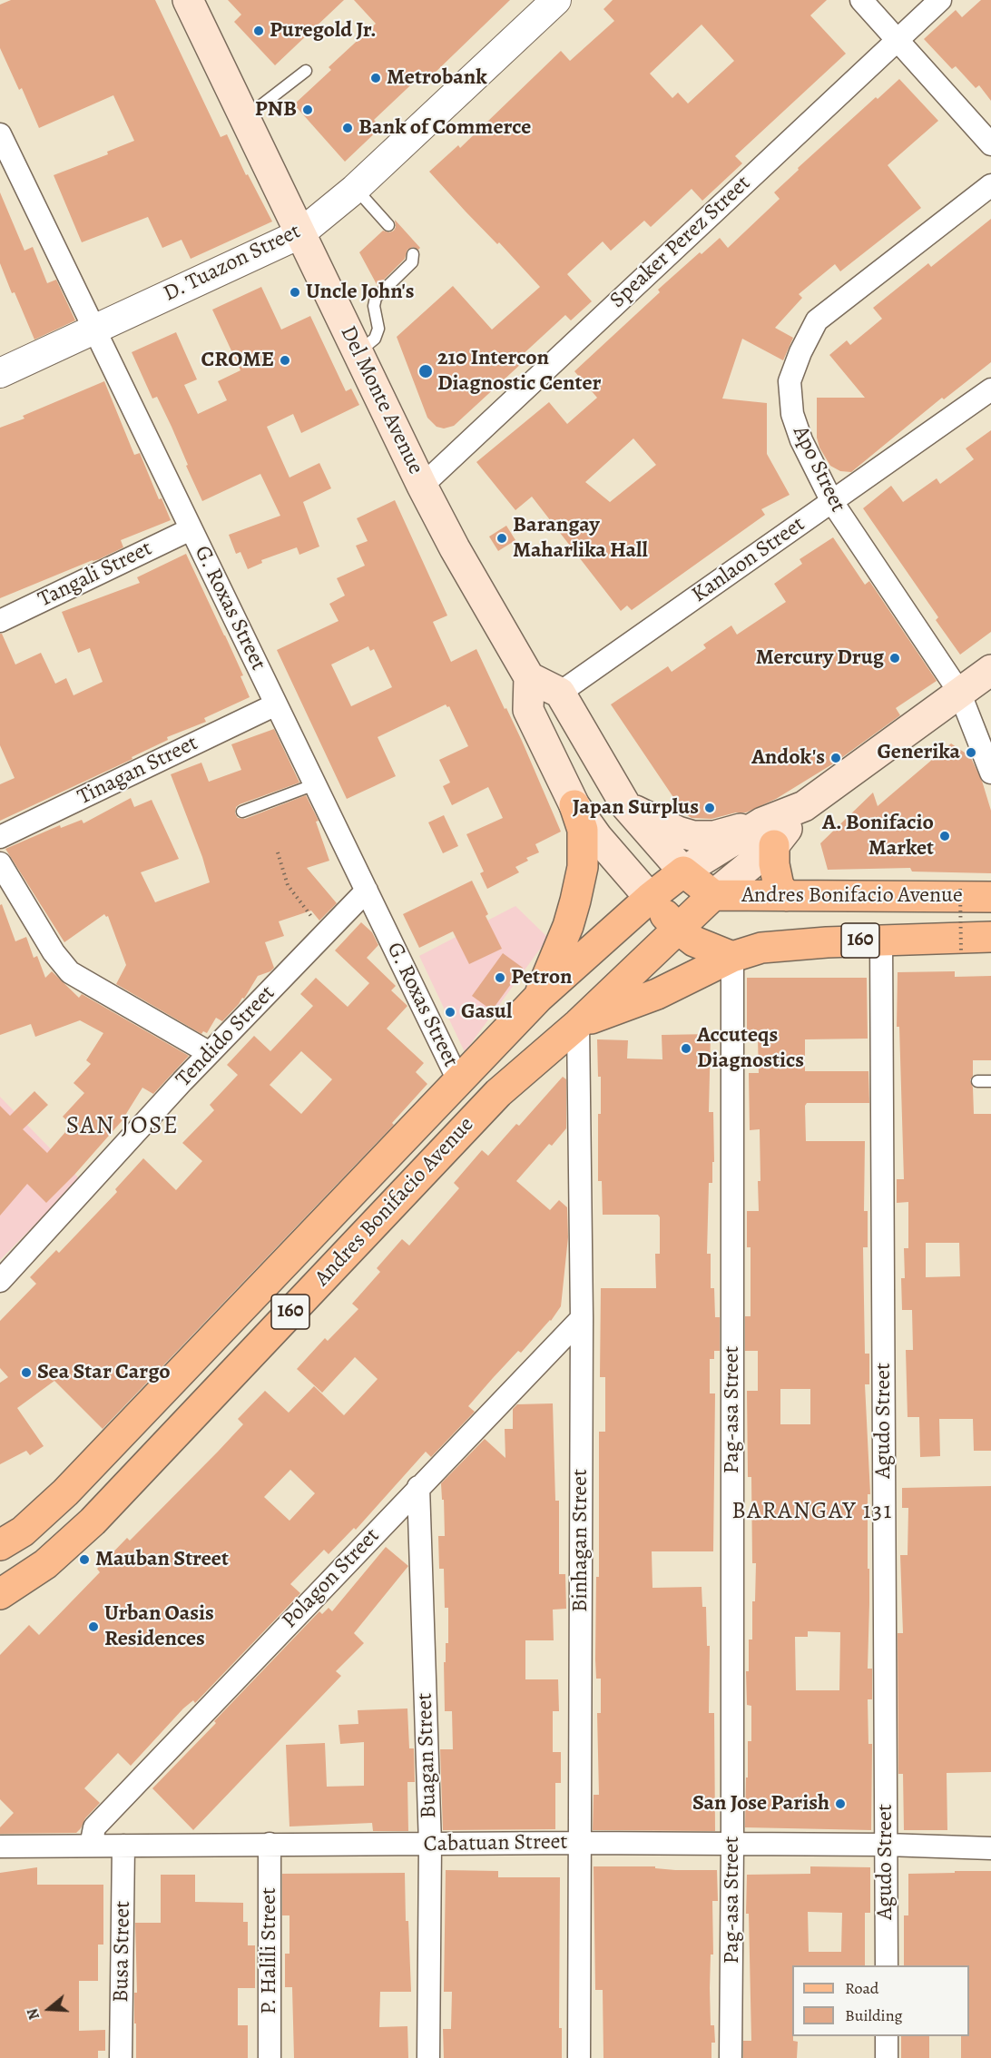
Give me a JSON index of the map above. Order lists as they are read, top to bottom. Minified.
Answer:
{"streets":{"main road":["Del Monte Avenue","Andres Bonifacio Avenue","160"],"street":["Speaker Perez Street","D. Tuazon Street","Apo Street","Kanlaon Street","Tangali Street","G. Roxas Street","Tinagan Street","Tendido Street","Pag-asa Street","Agudo Street","Binhagan Street","Polagon Street","Buagan Street","Cabatuan Street","P. Halili Street","Busa Street"]},"crossings":[["Speaker Perez Street","Del Monte Avenue"],["D. Tuazon Street","Del Monte Avenue"],["D. Tuazon Street","G. Roxas Street"],["Apo Street","Kanlaon Street"],["Tangali Street","G. Roxas Street"],["G. Roxas Street","Tinagan Street"],["G. Roxas Street","Andres Bonifacio Avenue"],["G. Roxas Street","Tendido Street"],["Andres Bonifacio Avenue","Pag-asa Street"],["Andres Bonifacio Avenue","Agudo Street"],["Andres Bonifacio Avenue","Binhagan Street"],["Pag-asa Street","Cabatuan Street"],["Agudo Street","Cabatuan Street"],["Binhagan Street","Polagon Street"],["Binhagan Street","Cabatuan Street"],["Polagon Street","Buagan Street"],["Polagon Street","Cabatuan Street"],["Buagan Street","Cabatuan Street"],["Cabatuan Street","P. Halili Street"],["Cabatuan Street","Busa Street"]],"districts":["SAN JOSE","BARANGAY 131"],"places":["Puregold Jr.","Metrobank","PNB","Bank of Commerce","Uncle John's","CROME","210 Intercon Diagnostic Center","Barangay Maharlika Hall","Mercury Drug","Generika","Andok's","Japan Surplus","A. Bonifacio Market","Petron","Gasul","Accuteqs Diagnostics","Sea Star Cargo","Mauban Street","Urban Oasis Residences","San Jose Parish"],"legend":["Road","Building"],"north":"left"}
